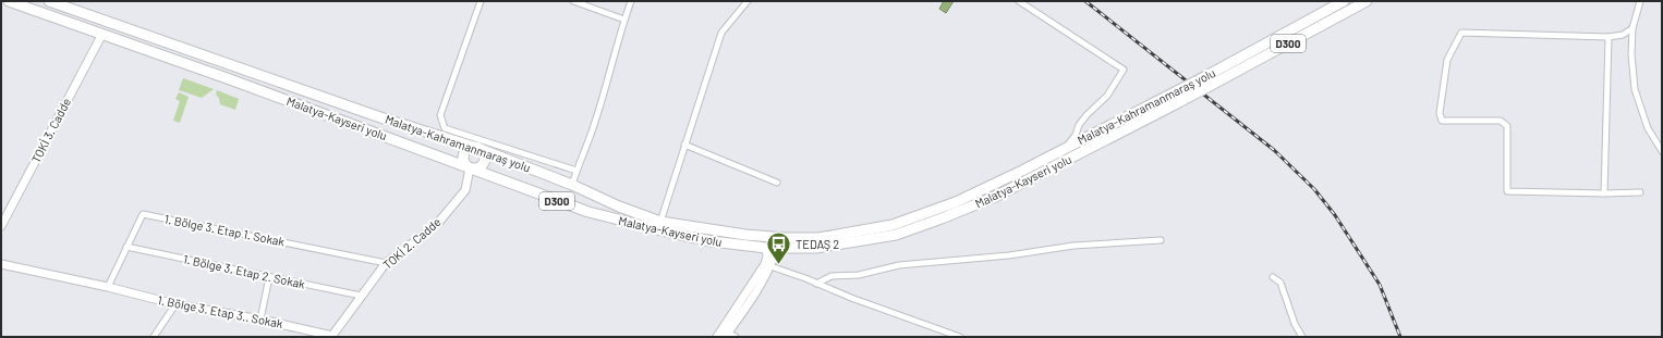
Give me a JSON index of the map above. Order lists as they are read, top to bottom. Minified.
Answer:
{"streets":{"highway":["D300","Malatya-Kahramanmaraş yolu","Malatya-Kayseri yolu"],"street":["TOKİ 3. Cadde","1. Bölge 3. Etap 1. Sokak","TOKİ 2. Cadde","1. Bölge 3. Etap 2. Sokak","1. Bölge 3. Etap 3.. Sokak"]},"crossings":[["Malatya-Kahramanmaraş yolu","Malatya-Kayseri yolu"],["Malatya-Kahramanmaraş yolu","TOKİ 2. Cadde"],["Malatya-Kayseri yolu","TOKİ 3. Cadde"],["Malatya-Kayseri yolu","TOKİ 2. Cadde"],["1. Bölge 3. Etap 1. Sokak","TOKİ 2. Cadde"],["1. Bölge 3. Etap 1. Sokak","1. Bölge 3. Etap 2. Sokak"],["1. Bölge 3. Etap 1. Sokak","1. Bölge 3. Etap 3.. Sokak"],["TOKİ 2. Cadde","1. Bölge 3. Etap 2. Sokak"],["TOKİ 2. Cadde","1. Bölge 3. Etap 3.. Sokak"]],"places":{"bus stop":["TEDAŞ 2"]}}
